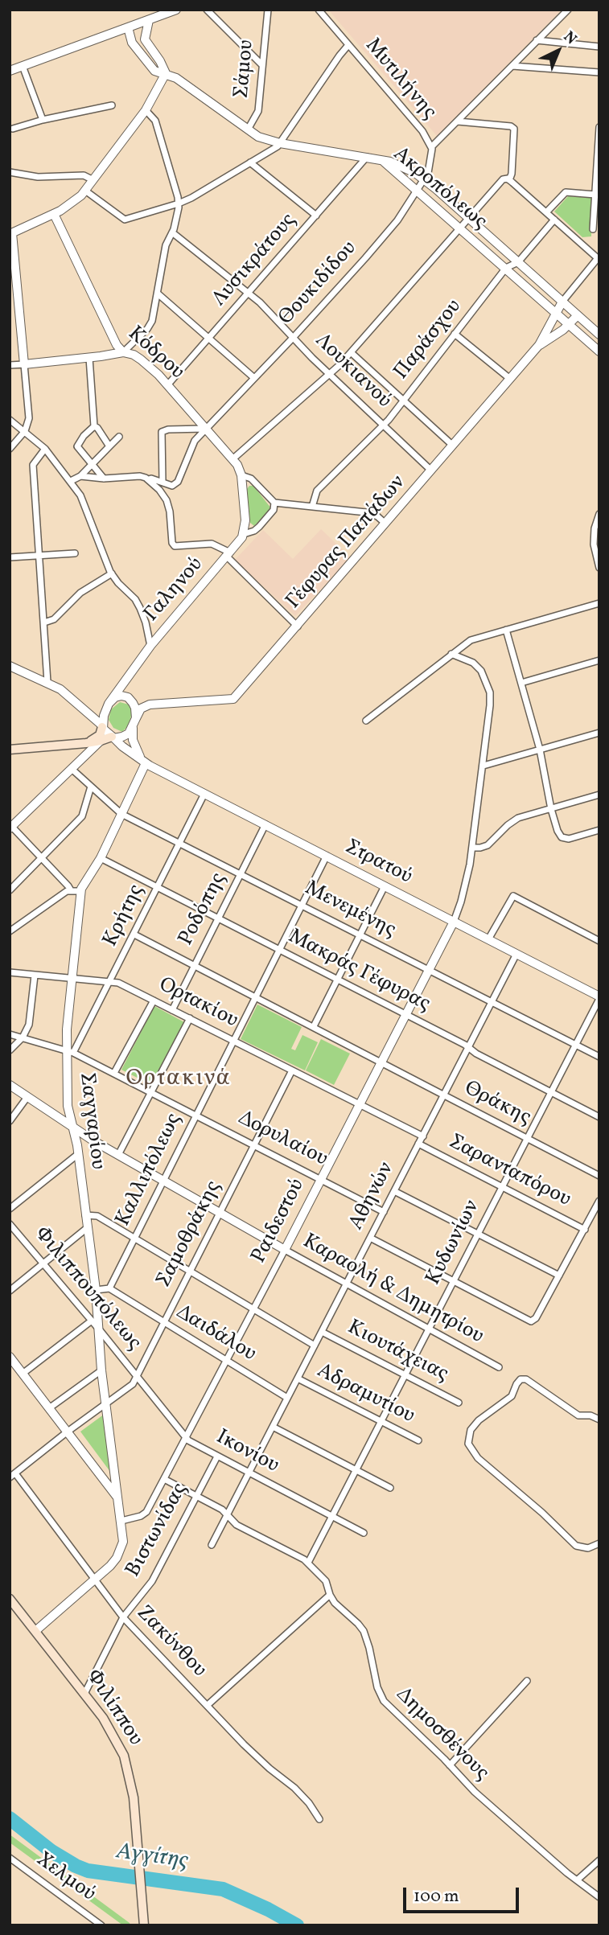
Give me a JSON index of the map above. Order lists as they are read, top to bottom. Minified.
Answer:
{"streets":{"main road":["Φιλίππου"],"street":["Σάμου","Μυτιλήνης","Ακροπόλεως","Λυσικράτους","Θουκιδίδου","Παράσχου","Κόδρου","Λουκιανού","Γέφυρας Παπάδων","Γαληνού","Στρατού","Ροδόπης","Μενεμένης","Κρήτης","Μακράς Γέφυρας","Ορτακίου","Θράκης","Σαγγαρίου","Δορυλαίου","Καλλιπόλεως","Σαρανταπόρου","Αθηνών","Ραιδεστού","Σαμοθράκης","Κυδωνίων","Φιλιππουπόλεως","Καραολή & Δημητρίου","Δαιδάλου","Κιουτάχειας","Αδραμυτίου","Ικονίου","Βιστωνίδας","Ζακύνθου","Δημοσθένους","Χελμού"]},"crossings":[["Σάμου","Ακροπόλεως"],["Μυτιλήνης","Θουκιδίδου"],["Ακροπόλεως","Λυσικράτους"],["Ακροπόλεως","Θουκιδίδου"],["Ακροπόλεως","Παράσχου"],["Λυσικράτους","Κόδρου"],["Λυσικράτους","Λουκιανού"],["Θουκιδίδου","Κόδρου"],["Θουκιδίδου","Λουκιανού"],["Παράσχου","Λουκιανού"],["Κόδρου","Γαληνού"],["Λουκιανού","Γέφυρας Παπάδων"],["Γέφυρας Παπάδων","Γαληνού"],["Γέφυρας Παπάδων","Στρατού"],["Γαληνού","Στρατού"],["Στρατού","Ροδόπης"],["Στρατού","Κρήτης"],["Στρατού","Σαγγαρίου"],["Στρατού","Καλλιπόλεως"],["Στρατού","Αθηνών"],["Στρατού","Ραιδεστού"],["Στρατού","Κυδωνίων"],["Ροδόπης","Μενεμένης"],["Ροδόπης","Μακράς Γέφυρας"],["Ροδόπης","Ορτακίου"],["Ροδόπης","Θράκης"],["Μενεμένης","Κρήτης"],["Μενεμένης","Σαγγαρίου"],["Μενεμένης","Καλλιπόλεως"],["Μενεμένης","Αθηνών"],["Μενεμένης","Ραιδεστού"],["Μενεμένης","Κυδωνίων"],["Κρήτης","Μακράς Γέφυρας"],["Κρήτης","Ορτακίου"],["Κρήτης","Θράκης"],["Κρήτης","Σαγγαρίου"],["Κρήτης","Δορυλαίου"],["Μακράς Γέφυρας","Σαγγαρίου"],["Μακράς Γέφυρας","Καλλιπόλεως"],["Μακράς Γέφυρας","Αθηνών"],["Μακράς Γέφυρας","Ραιδεστού"],["Μακράς Γέφυρας","Κυδωνίων"],["Ορτακίου","Σαγγαρίου"],["Ορτακίου","Καλλιπόλεως"],["Ορτακίου","Σαρανταπόρου"],["Ορτακίου","Ραιδεστού"],["Ορτακίου","Σαμοθράκης"],["Θράκης","Καλλιπόλεως"],["Θράκης","Αθηνών"],["Θράκης","Ραιδεστού"],["Θράκης","Κυδωνίων"],["Σαγγαρίου","Δορυλαίου"],["Σαγγαρίου","Ραιδεστού"],["Σαγγαρίου","Σαμοθράκης"],["Σαγγαρίου","Φιλιππουπόλεως"],["Σαγγαρίου","Καραολή & Δημητρίου"],["Σαγγαρίου","Ζακύνθου"],["Σαγγαρίου","Φιλίππου"],["Δορυλαίου","Καλλιπόλεως"],["Δορυλαίου","Αθηνών"],["Δορυλαίου","Ραιδεστού"],["Δορυλαίου","Σαμοθράκης"],["Καλλιπόλεως","Καραολή & Δημητρίου"],["Καλλιπόλεως","Δαιδάλου"],["Σαρανταπόρου","Αθηνών"],["Σαρανταπόρου","Ραιδεστού"],["Σαρανταπόρου","Κυδωνίων"],["Αθηνών","Καραολή & Δημητρίου"],["Αθηνών","Δαιδάλου"],["Αθηνών","Κιουτάχειας"],["Αθηνών","Αδραμυτίου"],["Αθηνών","Ικονίου"],["Αθηνών","Δημοσθένους"],["Ραιδεστού","Καραολή & Δημητρίου"],["Ραιδεστού","Δαιδάλου"],["Ραιδεστού","Ικονίου"],["Ραιδεστού","Δημοσθένους"],["Σαμοθράκης","Φιλιππουπόλεως"],["Σαμοθράκης","Καραολή & Δημητρίου"],["Σαμοθράκης","Δαιδάλου"],["Σαμοθράκης","Ικονίου"],["Σαμοθράκης","Ζακύνθου"],["Κυδωνίων","Καραολή & Δημητρίου"],["Κυδωνίων","Κιουτάχειας"],["Κυδωνίων","Αδραμυτίου"],["Κυδωνίων","Ικονίου"],["Κυδωνίων","Δημοσθένους"],["Φιλιππουπόλεως","Ικονίου"],["Ικονίου","Βιστωνίδας"],["Βιστωνίδας","Ζακύνθου"],["Βιστωνίδας","Φιλίππου"],["Βιστωνίδας","Δημοσθένους"]],"districts":["Ορτακινά"],"water":["Αγγίτης"],"scale_bar":"100 m","north":"top right"}
